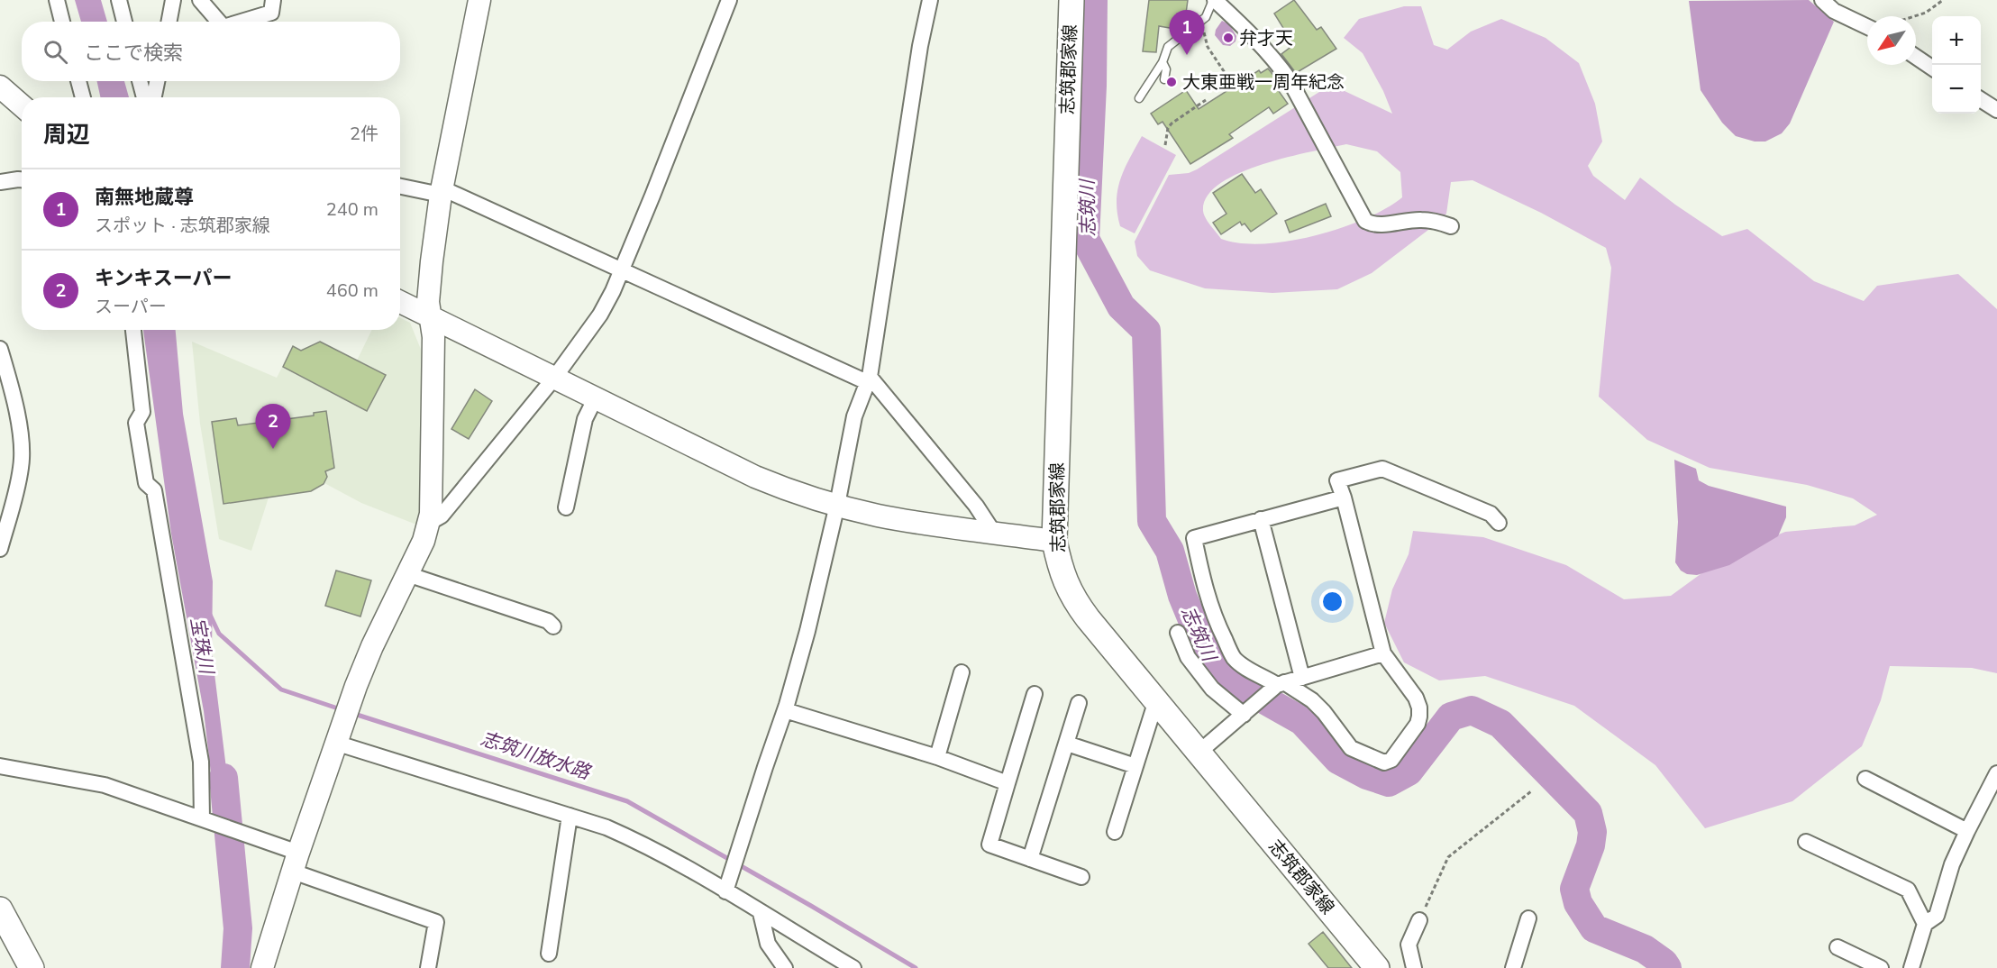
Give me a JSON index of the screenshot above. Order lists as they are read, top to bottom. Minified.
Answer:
{"streets":{"main road":["志筑郡家線"]},"water":["志筑川","宝珠川","志筑川放水路"],"places":["弁才天","大東亜戦一周年紀念"],"north":"bottom left","page":{"pins":["1","2"],"map_buttons":["+","−"],"search":"ここで検索","heading":["周辺","2件"],"list":[{"mark":"1","name":"南無地蔵尊","note":"スポット · 志筑郡家線","value":"240 m"},{"mark":"2","name":"キンキスーパー","note":"スーパー","value":"460 m"}]}}
